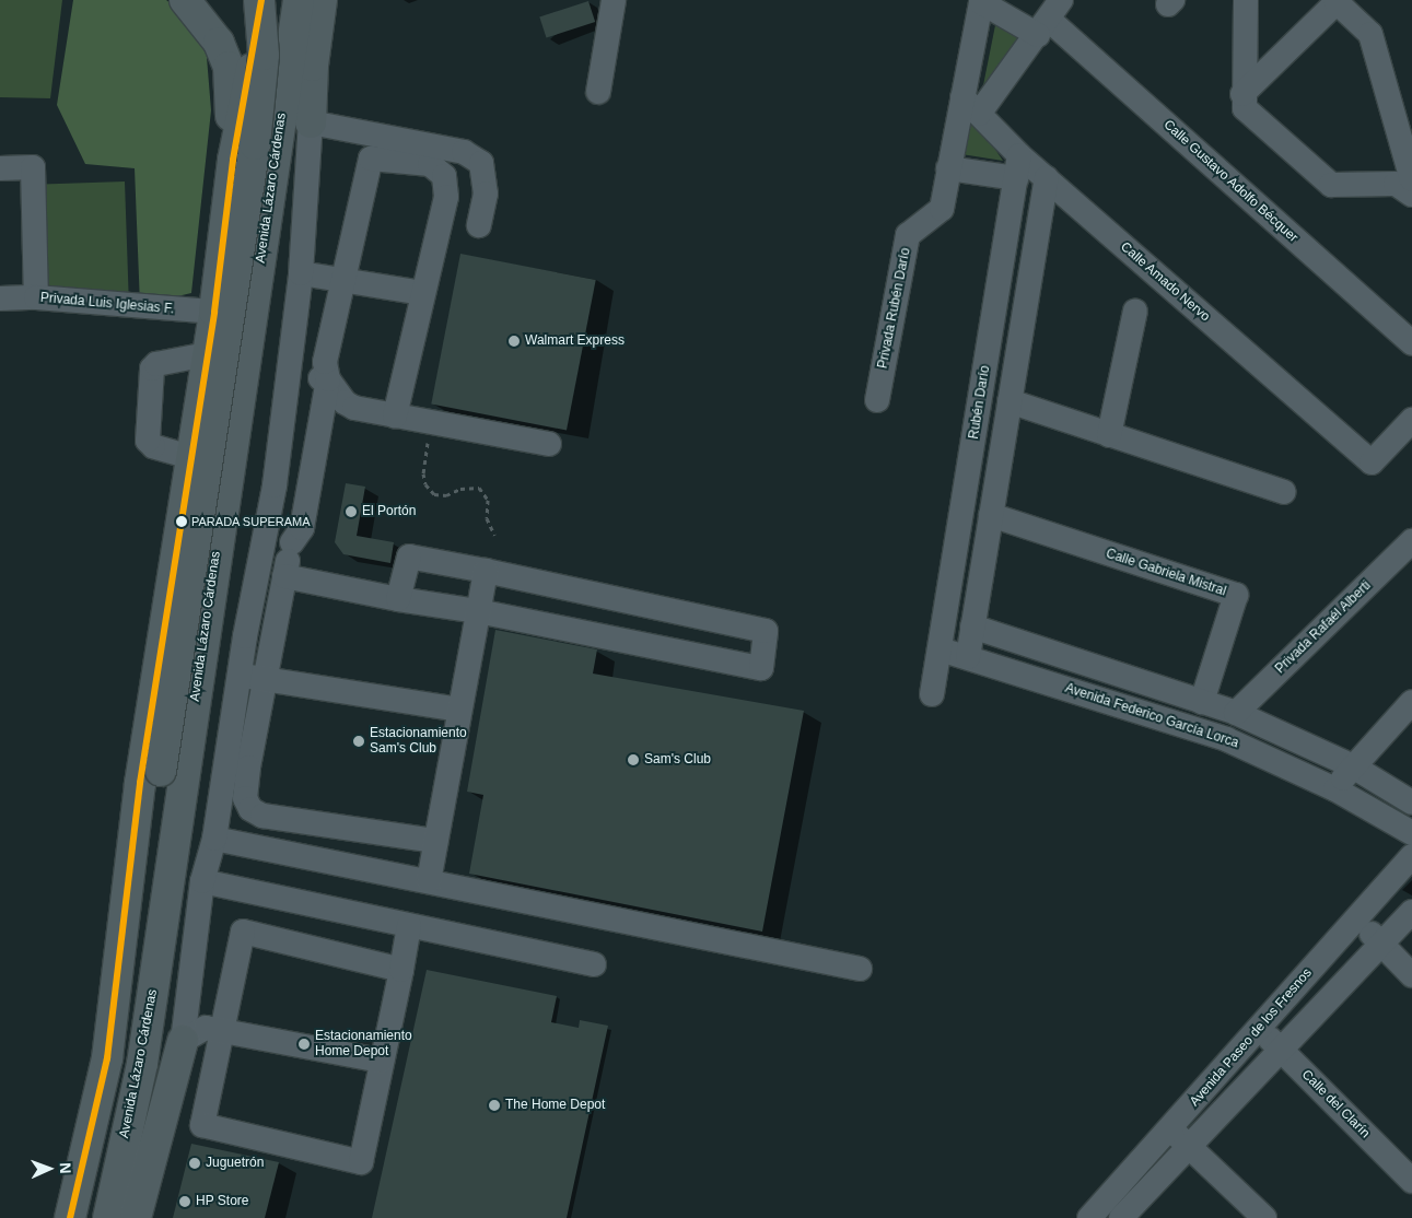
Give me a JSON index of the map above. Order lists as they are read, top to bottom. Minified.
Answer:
{"streets":{"highway":["Avenida Lázaro Cárdenas"],"street":["Calle Gustavo Adolfo Bécquer","Calle Amado Nervo","Privada Luis Iglesias F.","Privada Rubén Darío","Rubén Darío","Calle Gabriela Mistral","Privada Rafaél Alberti","Avenida Federico García Lorca","Avenida Paseo de los Fresnos","Calle del Clarín"]},"crossings":[["Calle Amado Nervo","Rubén Darío"],["Rubén Darío","Avenida Federico García Lorca"],["Calle Gabriela Mistral","Avenida Federico García Lorca"],["Privada Rafaél Alberti","Avenida Federico García Lorca"],["Avenida Paseo de los Fresnos","Calle del Clarín"]],"places":["Walmart Express","El Portón","PARADA SUPERAMA","Estacionamiento Sam's Club","Sam's Club","Estacionamiento Home Depot","The Home Depot","Juguetrón","HP Store"],"north":"right"}
